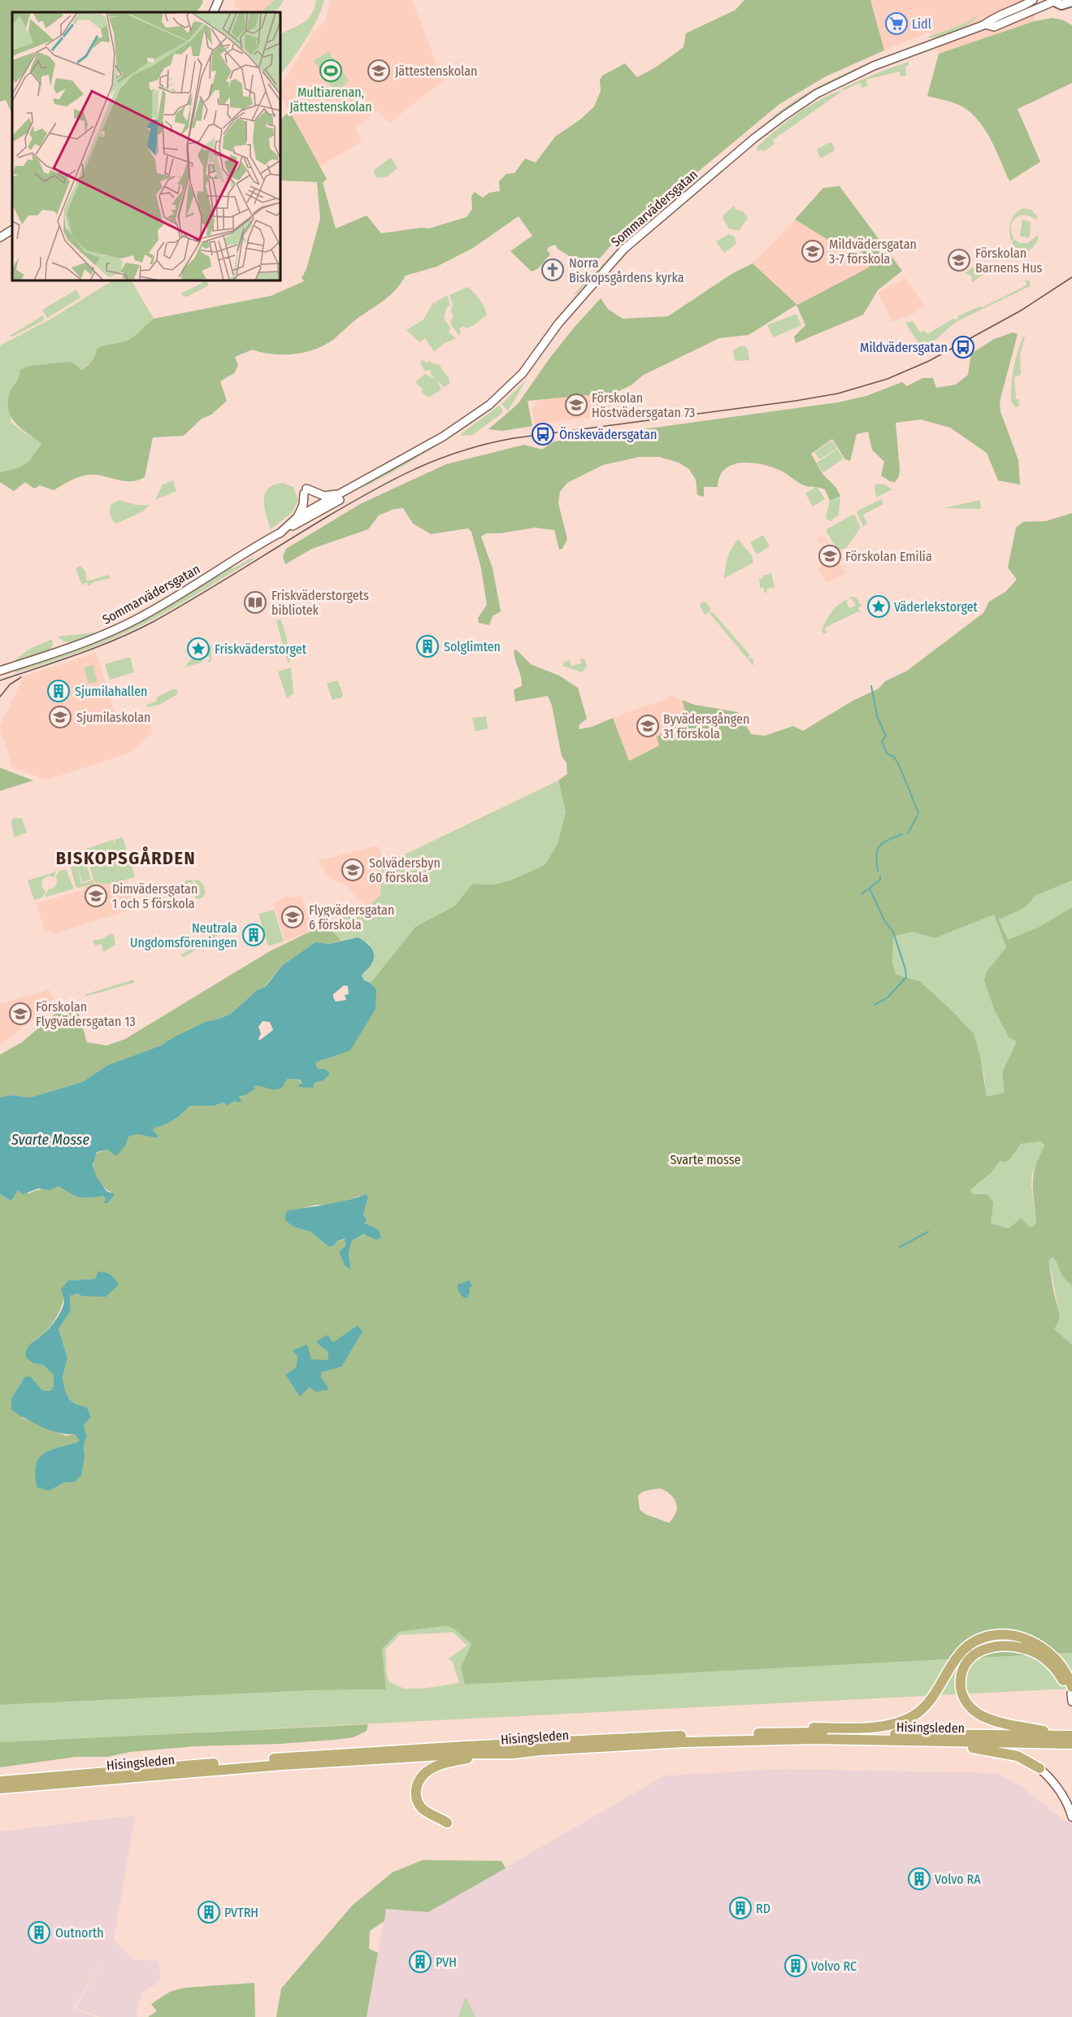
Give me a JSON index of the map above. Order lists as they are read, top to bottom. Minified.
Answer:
{"streets":{"highway":["Hisingsleden"],"street":["Sommarvädersgatan"]},"districts":["BISKOPSGÅRDEN"],"water":["Svarte Mosse"],"parks":["Svarte mosse"],"places":{"supermarket":["Lidl"],"sports":["Multiarenan, Jättestenskolan"],"school or university":["Jättestenskolan","Mildvädersgatan 3-7 förskola","Förskolan Barnens Hus","Förskolan Höstvädersgatan 73","Förskolan Emilia","Sjumilaskolan","Byvädersgången 31 förskola","Solvädersbyn 60 förskola","Dimvädersgatan 1 och 5 förskola","Flygvädersgatan 6 förskola","Förskolan Flygvädersgatan 13"],"church":["Norra Biskopsgårdens kyrka"],"bus stop":["Mildvädersgatan","Önskevädersgatan"],"library":["Friskväderstorgets bibliotek"],"place":["Väderlekstorget","Friskväderstorget"],"building":["Solglimten","Sjumilahallen","Neutrala Ungdomsföreningen","Volvo RA","RD","PVTRH","Outnorth","PVH","Volvo RC"]}}
